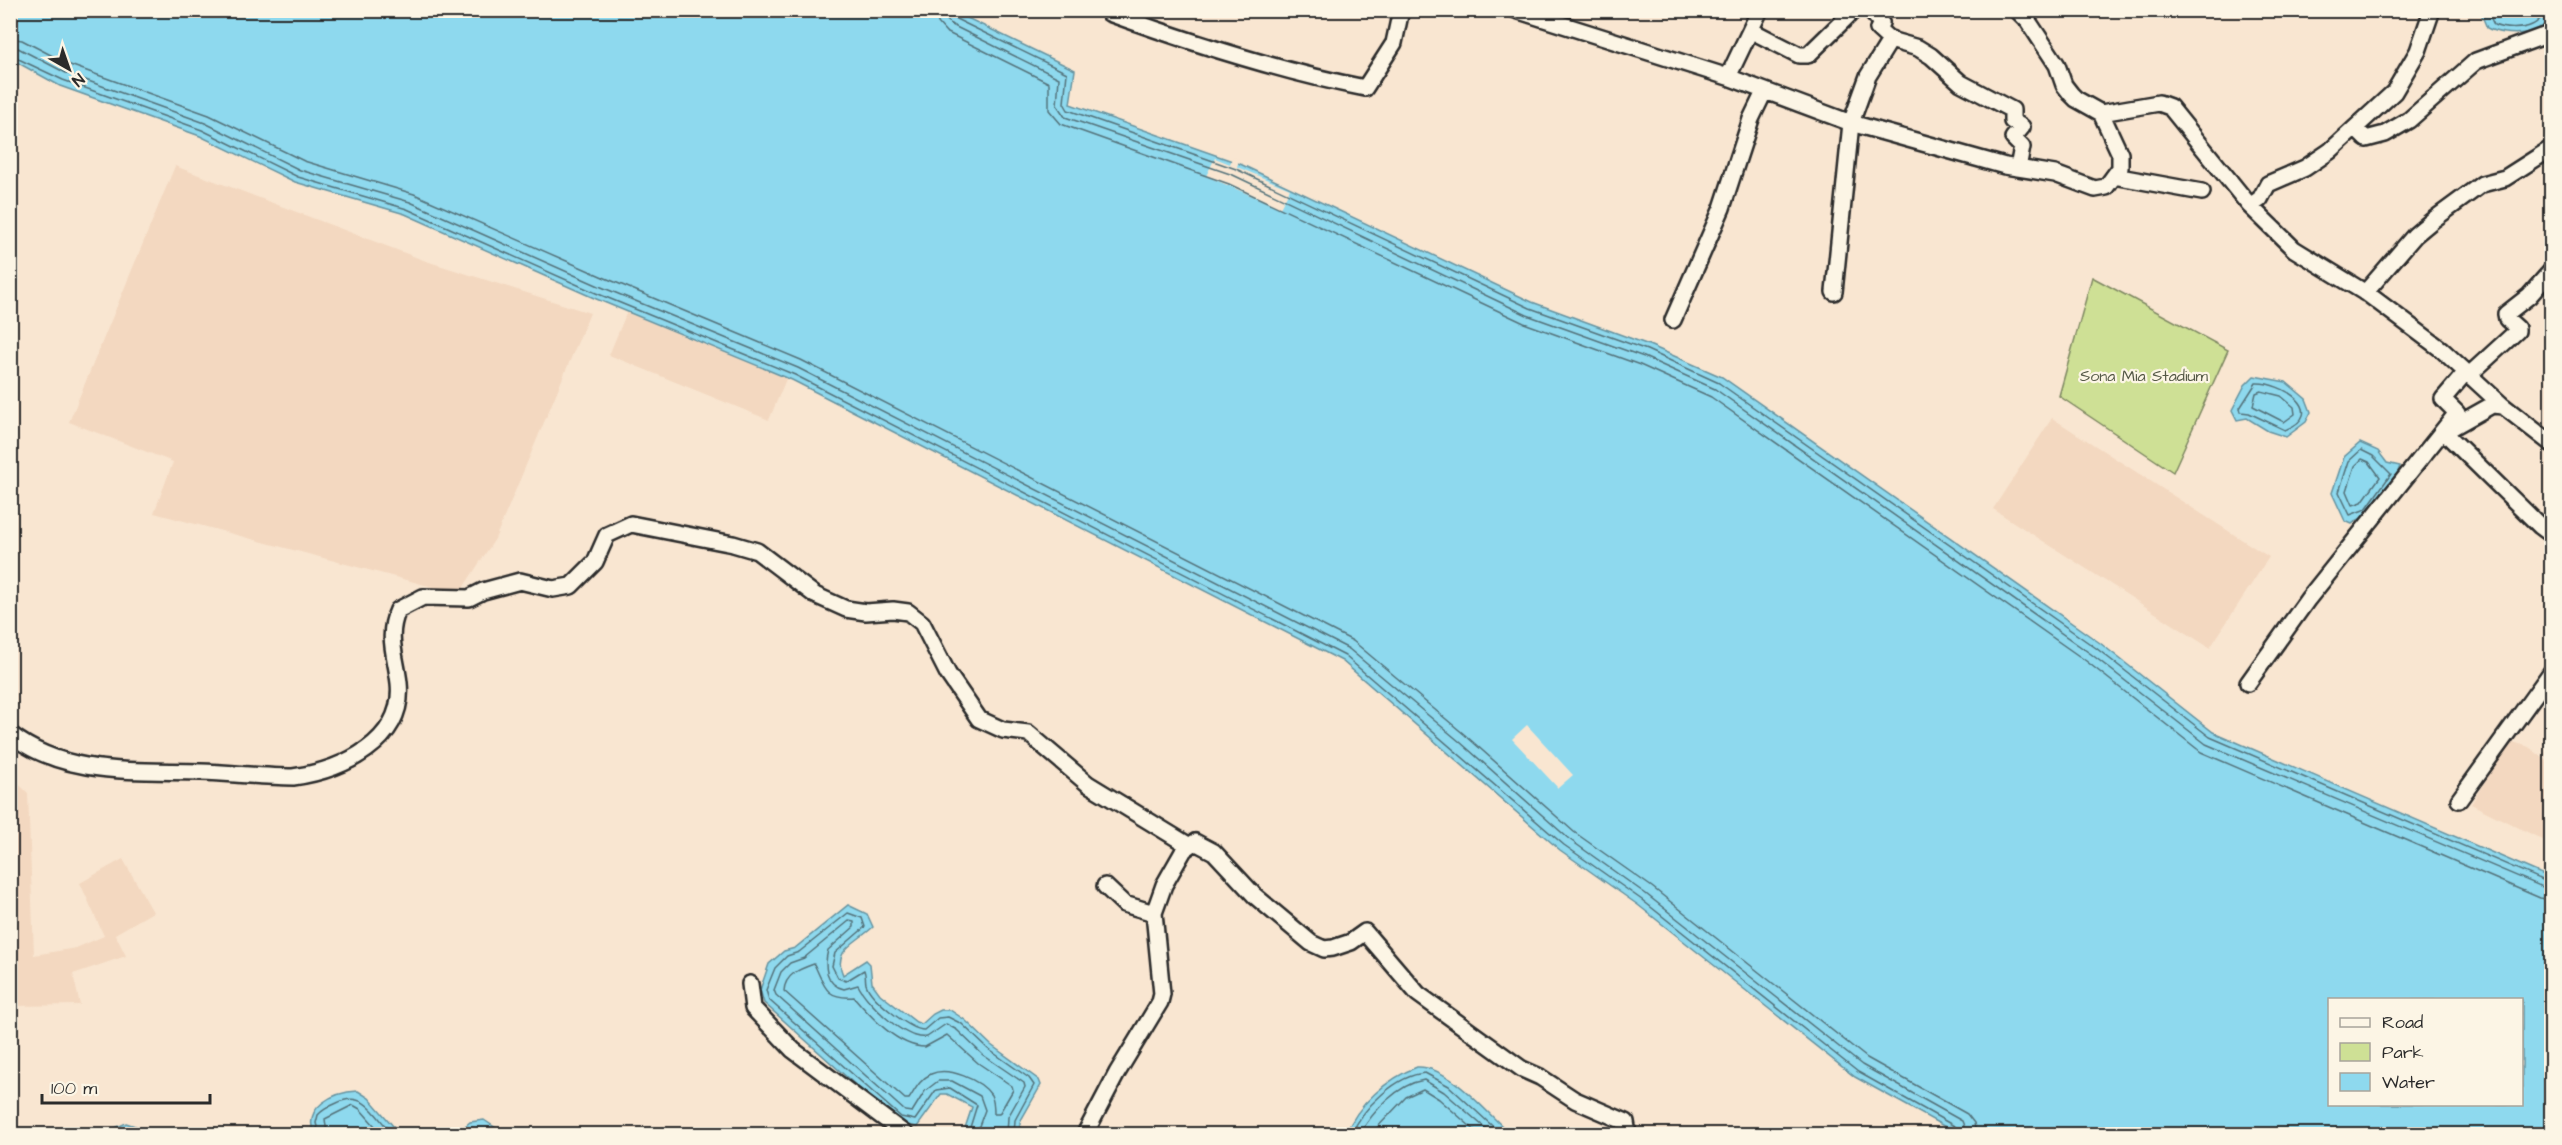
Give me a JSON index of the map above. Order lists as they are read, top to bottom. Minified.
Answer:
{"parks":["Sona Mia Stadium"],"legend":["Road","Park","Water"],"scale_bar":"100 m","north":"bottom right"}
